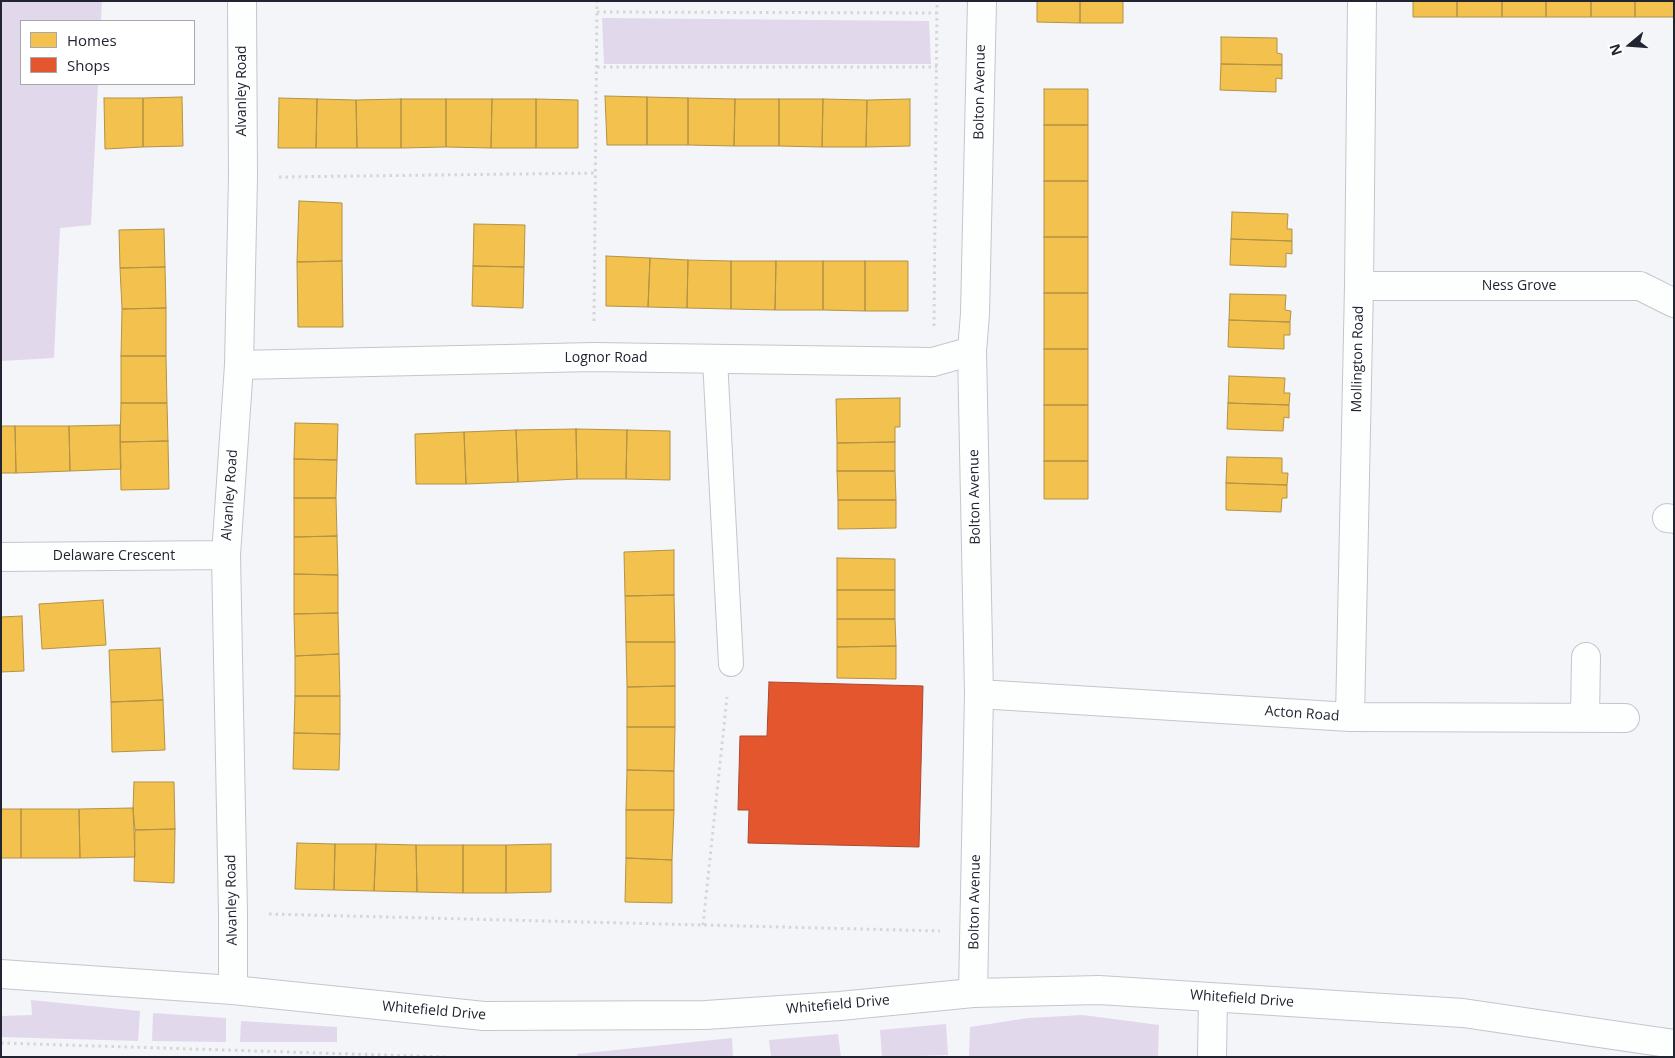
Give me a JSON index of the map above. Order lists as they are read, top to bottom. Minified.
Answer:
{"streets":{"street":["Alvanley Road","Bolton Avenue","Ness Grove","Lognor Road","Mollington Road","Delaware Crescent","Acton Road","Whitefield Drive"]},"crossings":[["Alvanley Road","Lognor Road"],["Alvanley Road","Delaware Crescent"],["Alvanley Road","Whitefield Drive"],["Bolton Avenue","Lognor Road"],["Bolton Avenue","Acton Road"],["Bolton Avenue","Whitefield Drive"],["Ness Grove","Mollington Road"],["Mollington Road","Acton Road"]],"legend":["Homes","Shops"],"north":"left"}
